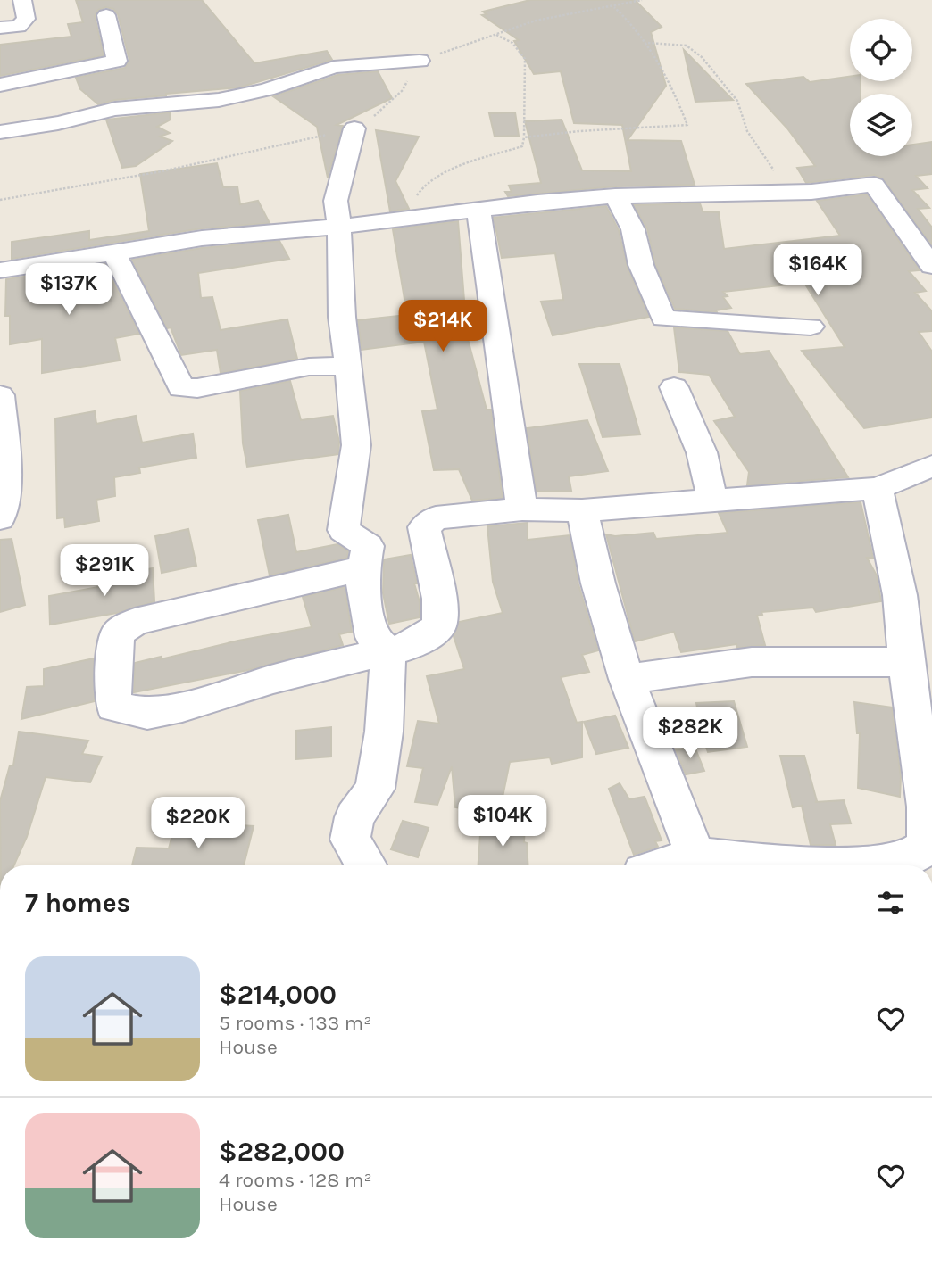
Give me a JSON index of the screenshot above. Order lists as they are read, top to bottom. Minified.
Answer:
{"page":{"price":["$164K","$137K","$214K","$291K","$282K","$104K","$220K"],"heading":"7 homes","list":[{"name":"$214,000","note":"5 rooms · 133 m² · House"},{"name":"$282,000","note":"4 rooms · 128 m² · House"}]}}
